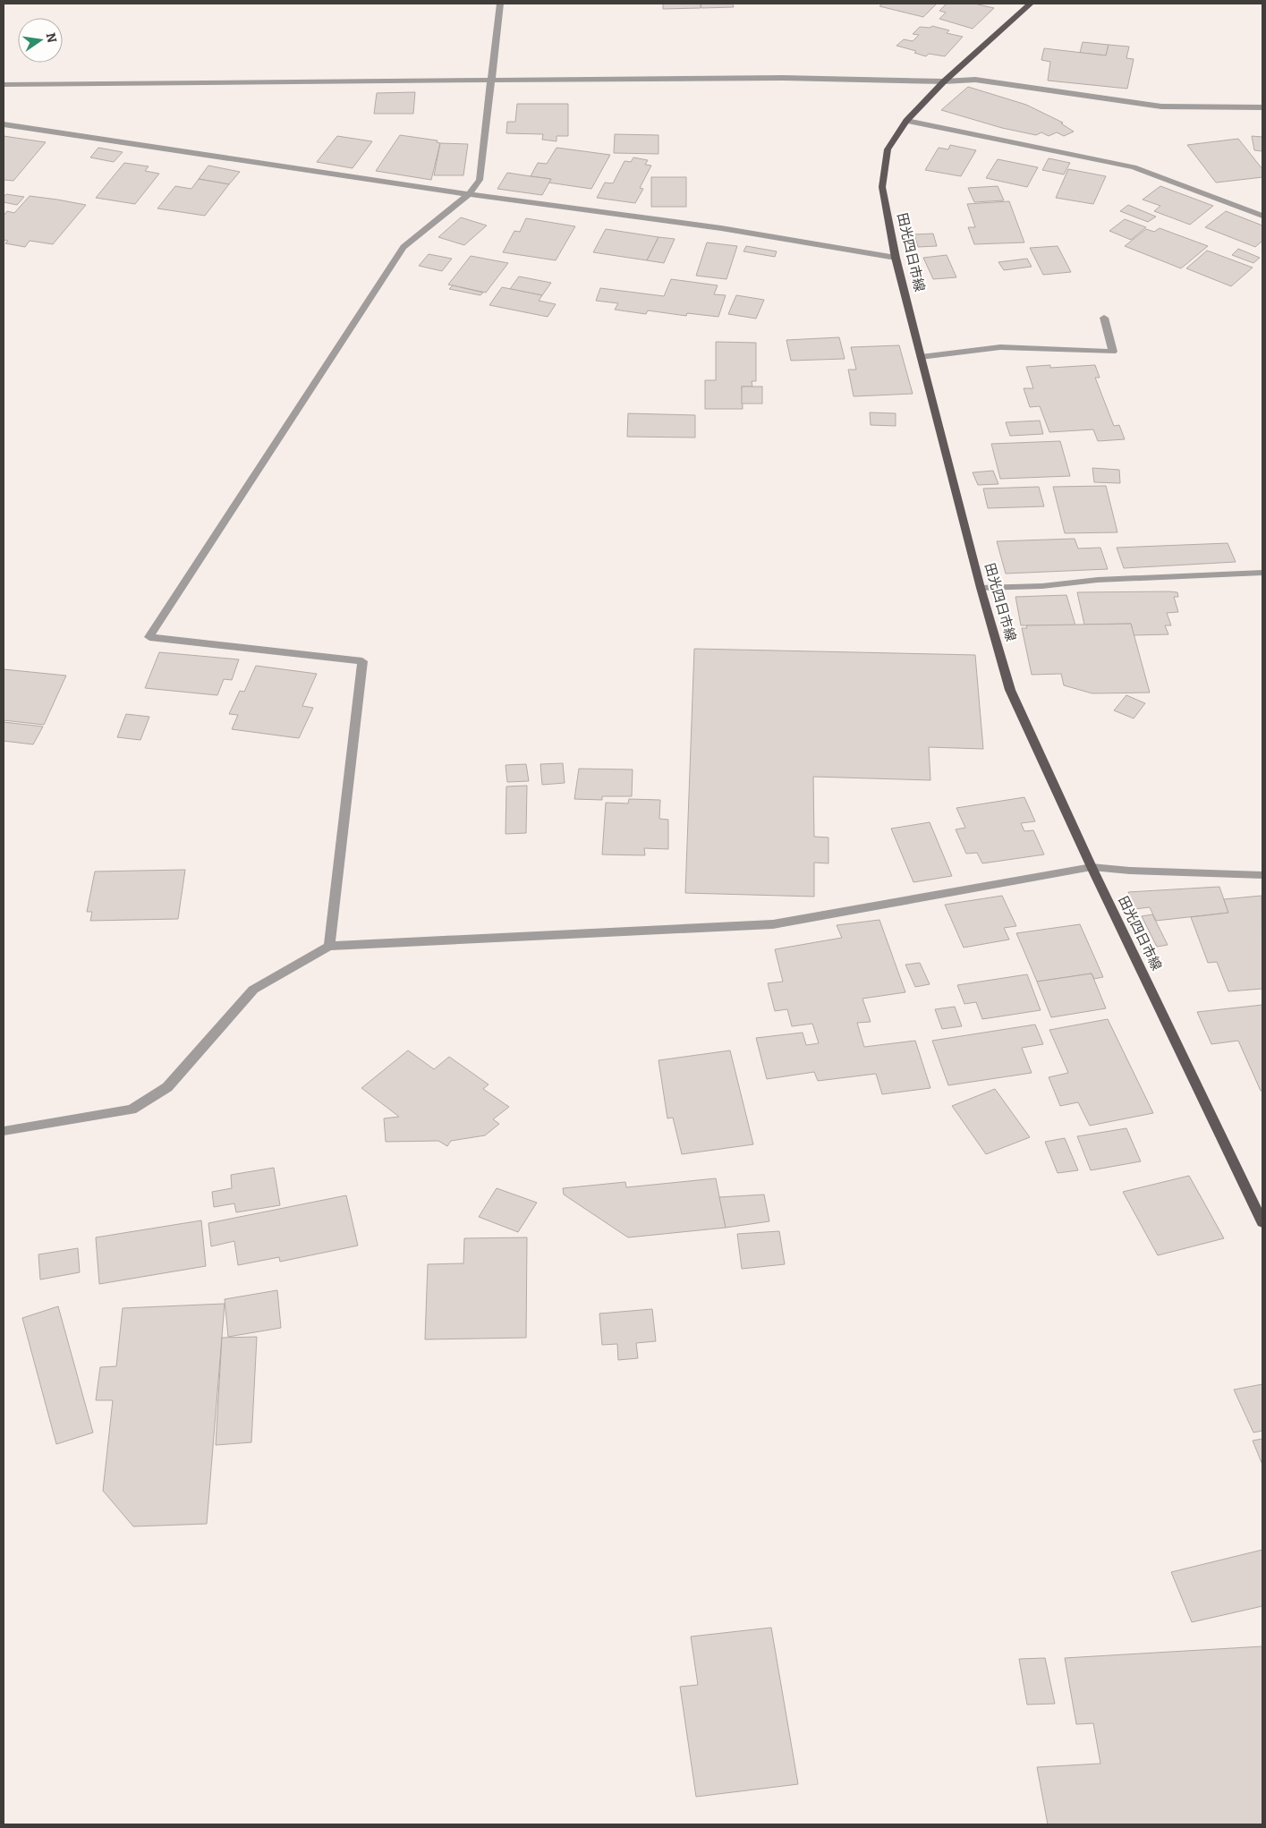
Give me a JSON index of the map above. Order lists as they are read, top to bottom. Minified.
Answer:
{"streets":{"main road":["田光四日市線"]},"north":"right"}
